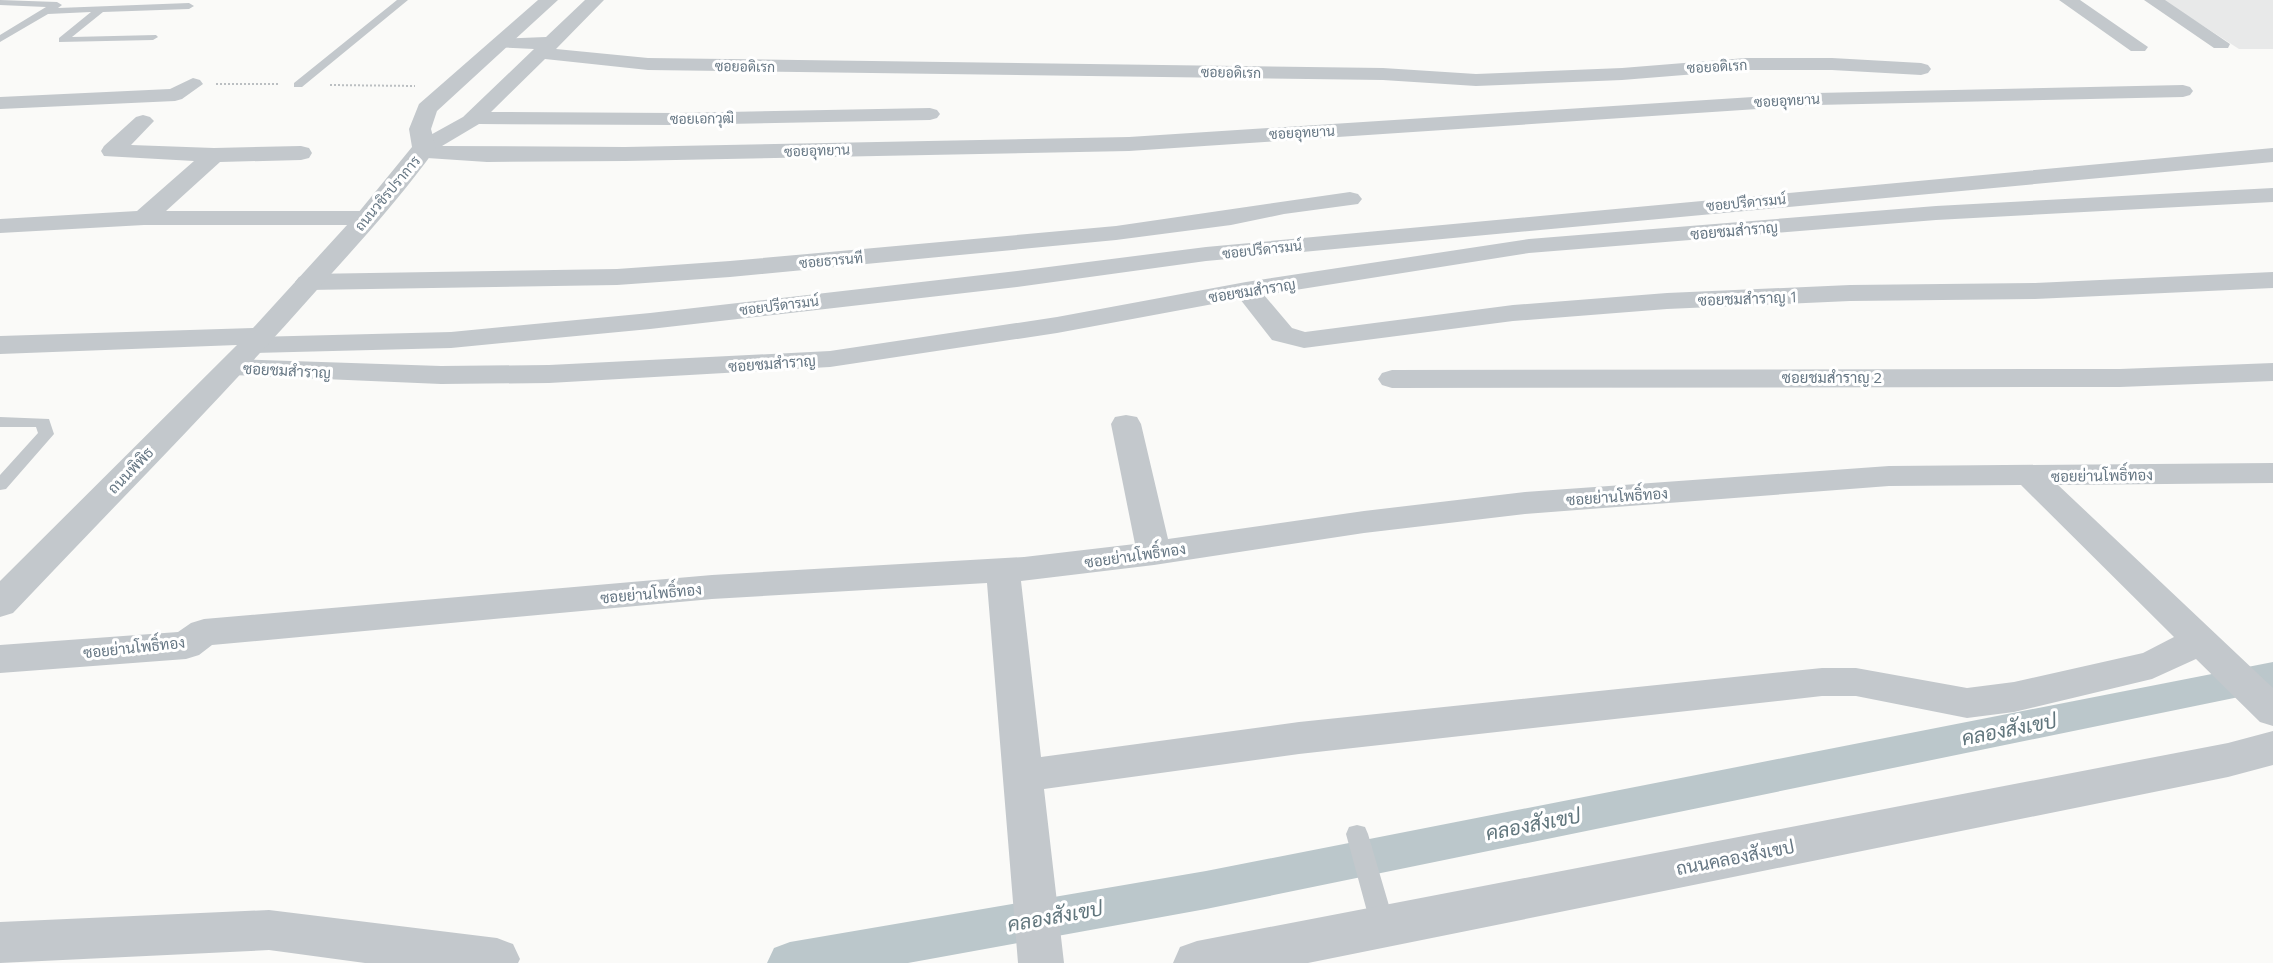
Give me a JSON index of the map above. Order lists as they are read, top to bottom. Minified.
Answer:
{"streets":{"street":["ซอยอดิเรก","ซอยอุทยาน","ซอยเอกวุฒิ","ถนนวชิรปราการ","ซอยปรีดารมน์","ซอยชมสำราญ","ซอยธารนที","ซอยชมสำราญ 1","ซอยชมสำราญ 2","ถนนพิพิธ","ซอยย่านโพธิ์ทอง","ถนนคลองสังเขป"]},"crossings":[["ซอยอดิเรก","ซอยอุทยาน"],["ซอยอดิเรก","ถนนวชิรปราการ"],["ซอยอุทยาน","ถนนวชิรปราการ"],["ถนนวชิรปราการ","ซอยปรีดารมน์"],["ถนนวชิรปราการ","ซอยชมสำราญ"],["ถนนวชิรปราการ","ซอยธารนที"],["ถนนวชิรปราการ","ถนนพิพิธ"],["ซอยปรีดารมน์","ซอยชมสำราญ"],["ซอยปรีดารมน์","ถนนพิพิธ"],["ซอยชมสำราญ","ซอยชมสำราญ 1"],["ซอยชมสำราญ","ถนนพิพิธ"]],"water":["คลองสังเขป"]}
